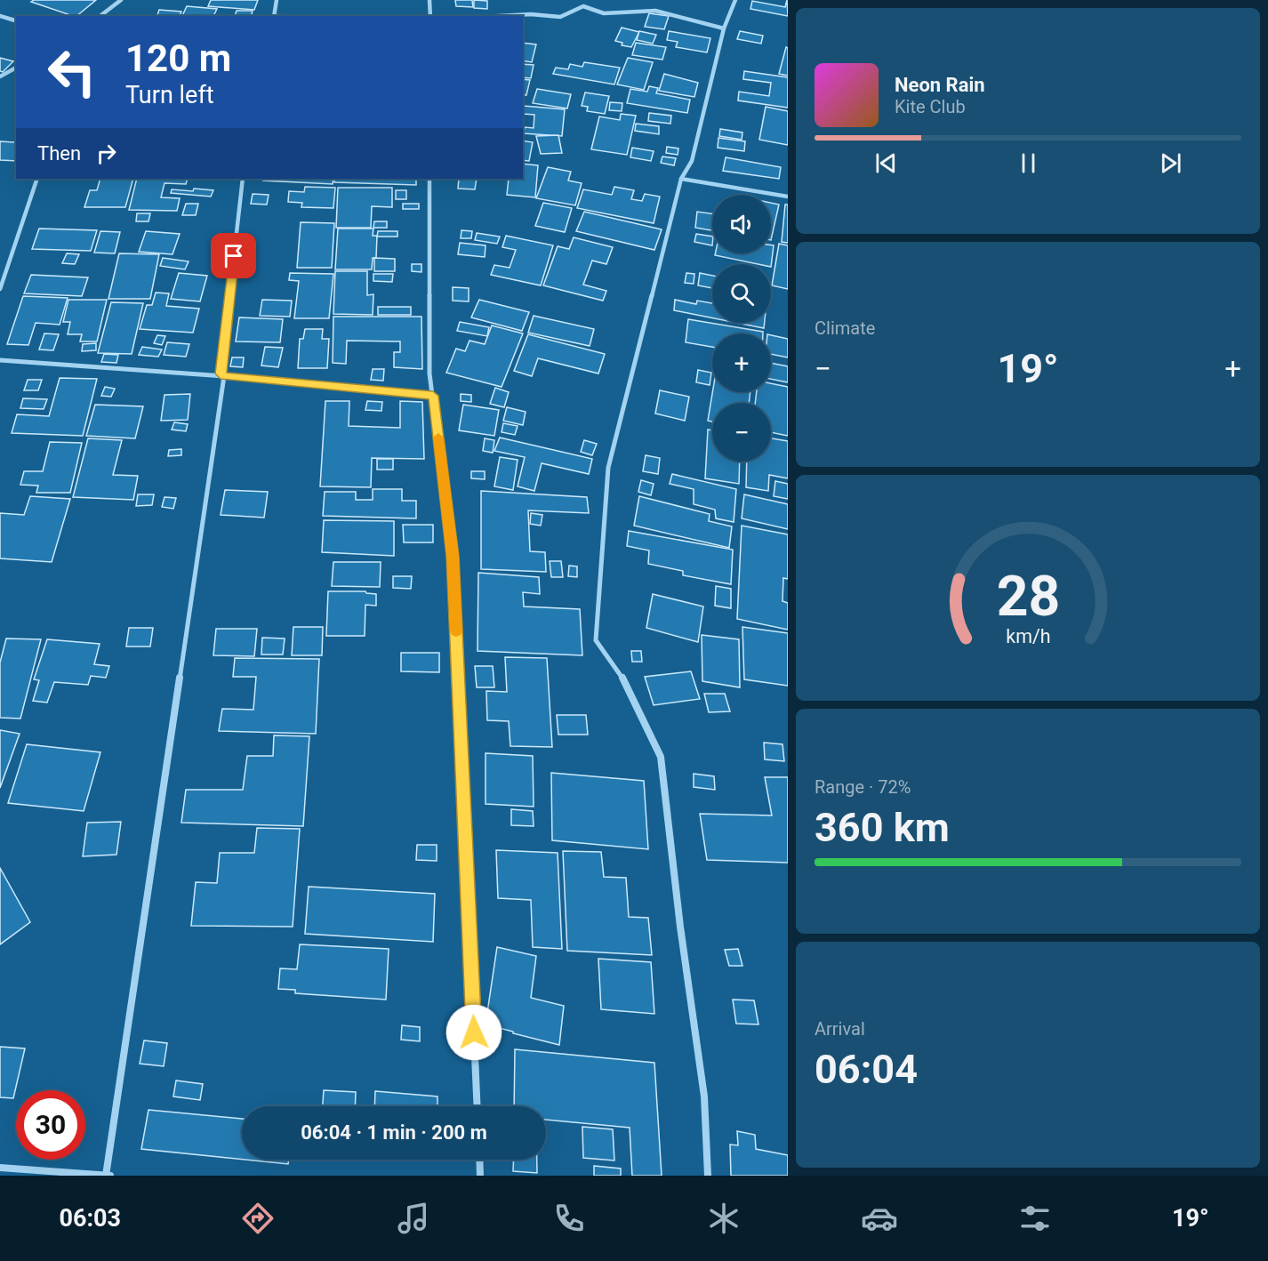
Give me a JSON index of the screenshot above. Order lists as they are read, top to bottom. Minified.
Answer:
{"page":{"turn":["120 m","Turn left"],"song":["Neon Rain","Kite Club"],"then":"Then","map_buttons":["+","−"],"tile":["Climate",["Range · 72%","360 km"],["Arrival","06:04"]],"heat":["−","19°","+"],"limit":"30","trip":"06:04 · 1 min · 200 m","tabs":["06:03","19°"],"gauge":["28","km/h"]}}
